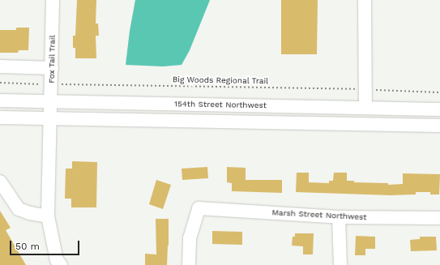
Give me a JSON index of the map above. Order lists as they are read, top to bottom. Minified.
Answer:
{"streets":{"street":["Fox Tail Trail","154th Street Northwest","Marsh Street Northwest"],"path":["Big Woods Regional Trail"]},"crossings":[["Fox Tail Trail","Big Woods Regional Trail"],["Fox Tail Trail","154th Street Northwest"]],"scale_bar":"50 m"}
